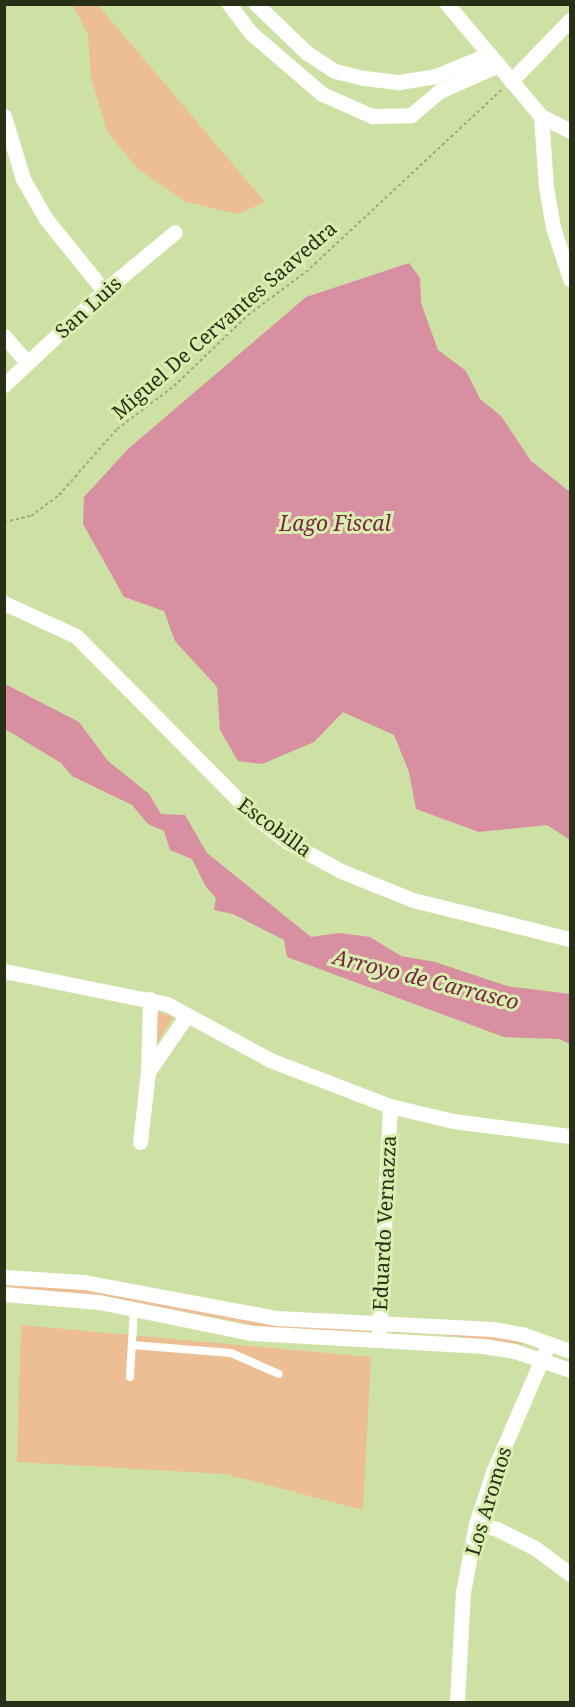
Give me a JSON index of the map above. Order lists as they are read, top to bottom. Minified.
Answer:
{"streets":{"street":["San Luis","Escobilla","Eduardo Vernazza","Los Aromos"],"path":["Miguel De Cervantes Saavedra"]},"water":["Lago Fiscal","Arroyo de Carrasco"]}
